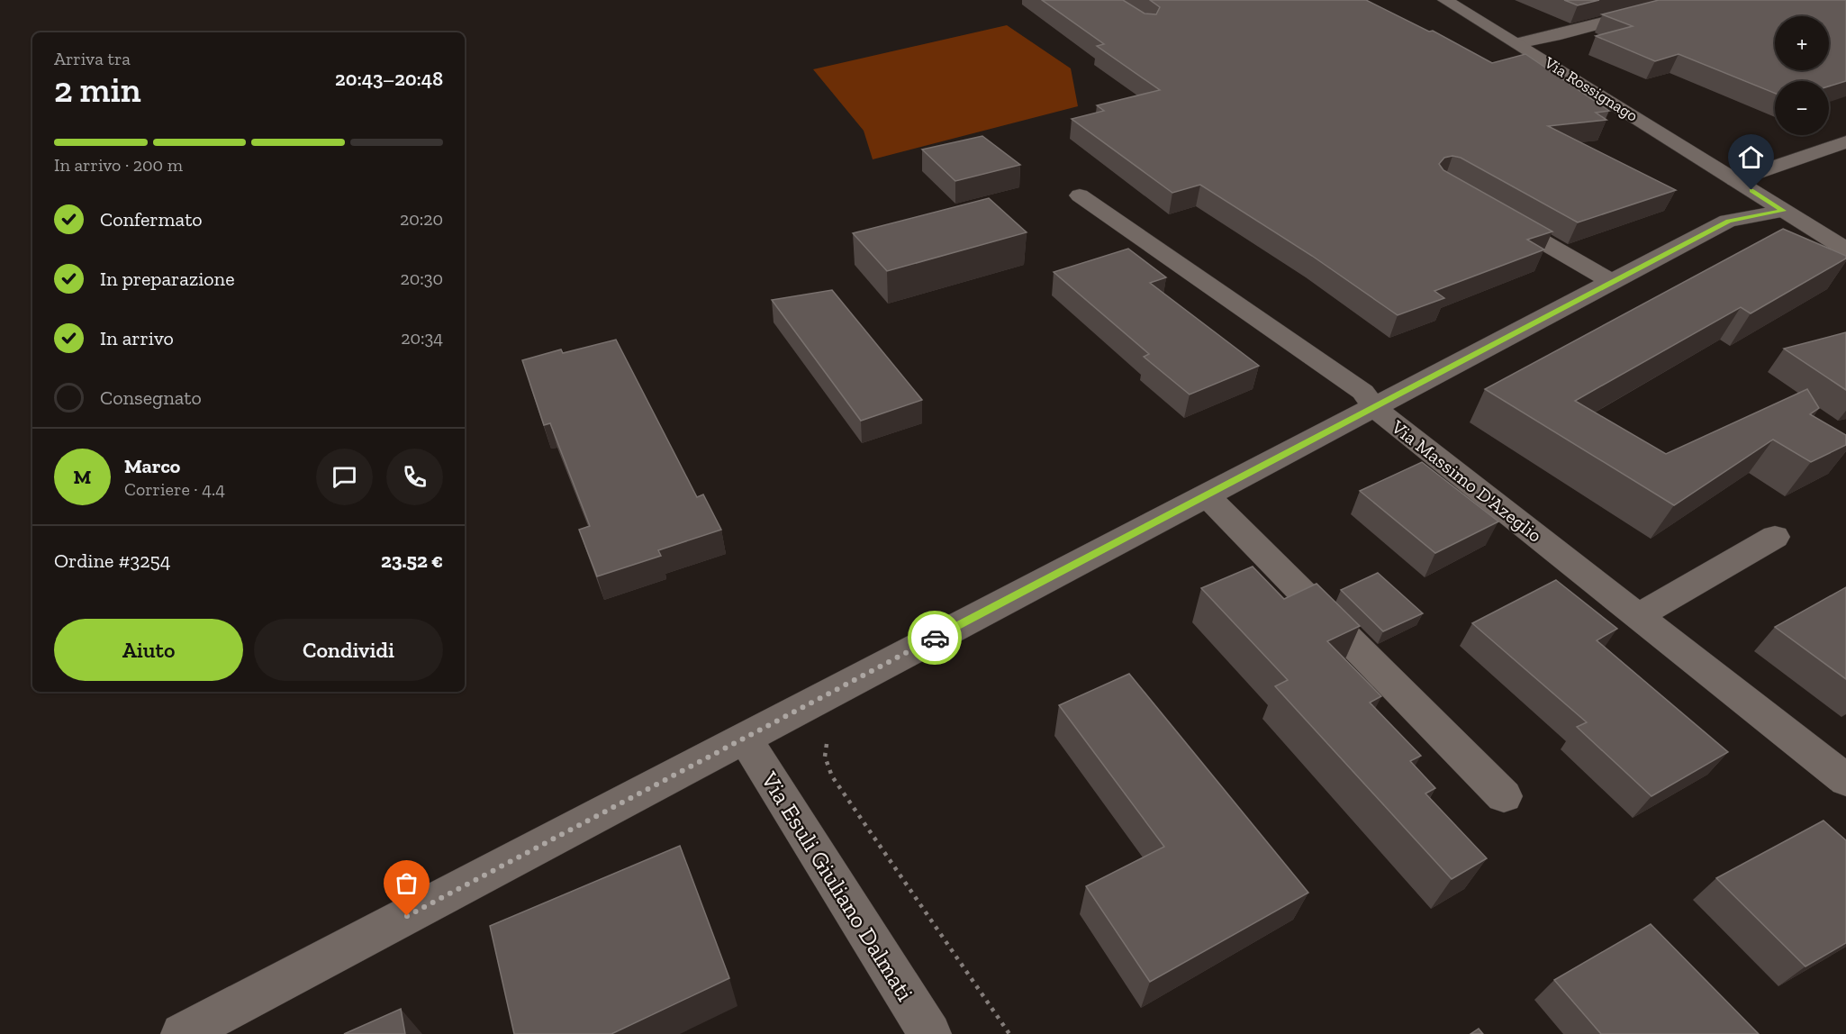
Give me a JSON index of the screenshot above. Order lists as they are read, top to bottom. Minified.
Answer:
{"streets":{"street":["Via Rossignago","Via Massimo D'Azeglio","Via Esuli Giuliano Dalmati"]},"page":{"map_buttons":["+","−"],"heading":["2 min","Arriva tra","20:43–20:48"],"panel":["Marco","Corriere · 4.4","Ordine #3254","23.52 €"],"bar":"In arrivo · 200 m","list":[["Confermato","20:20"],["In preparazione","20:30"],["In arrivo","20:34"],"Consegnato"],"round":"M","buttons":["Aiuto","Condividi"]}}
